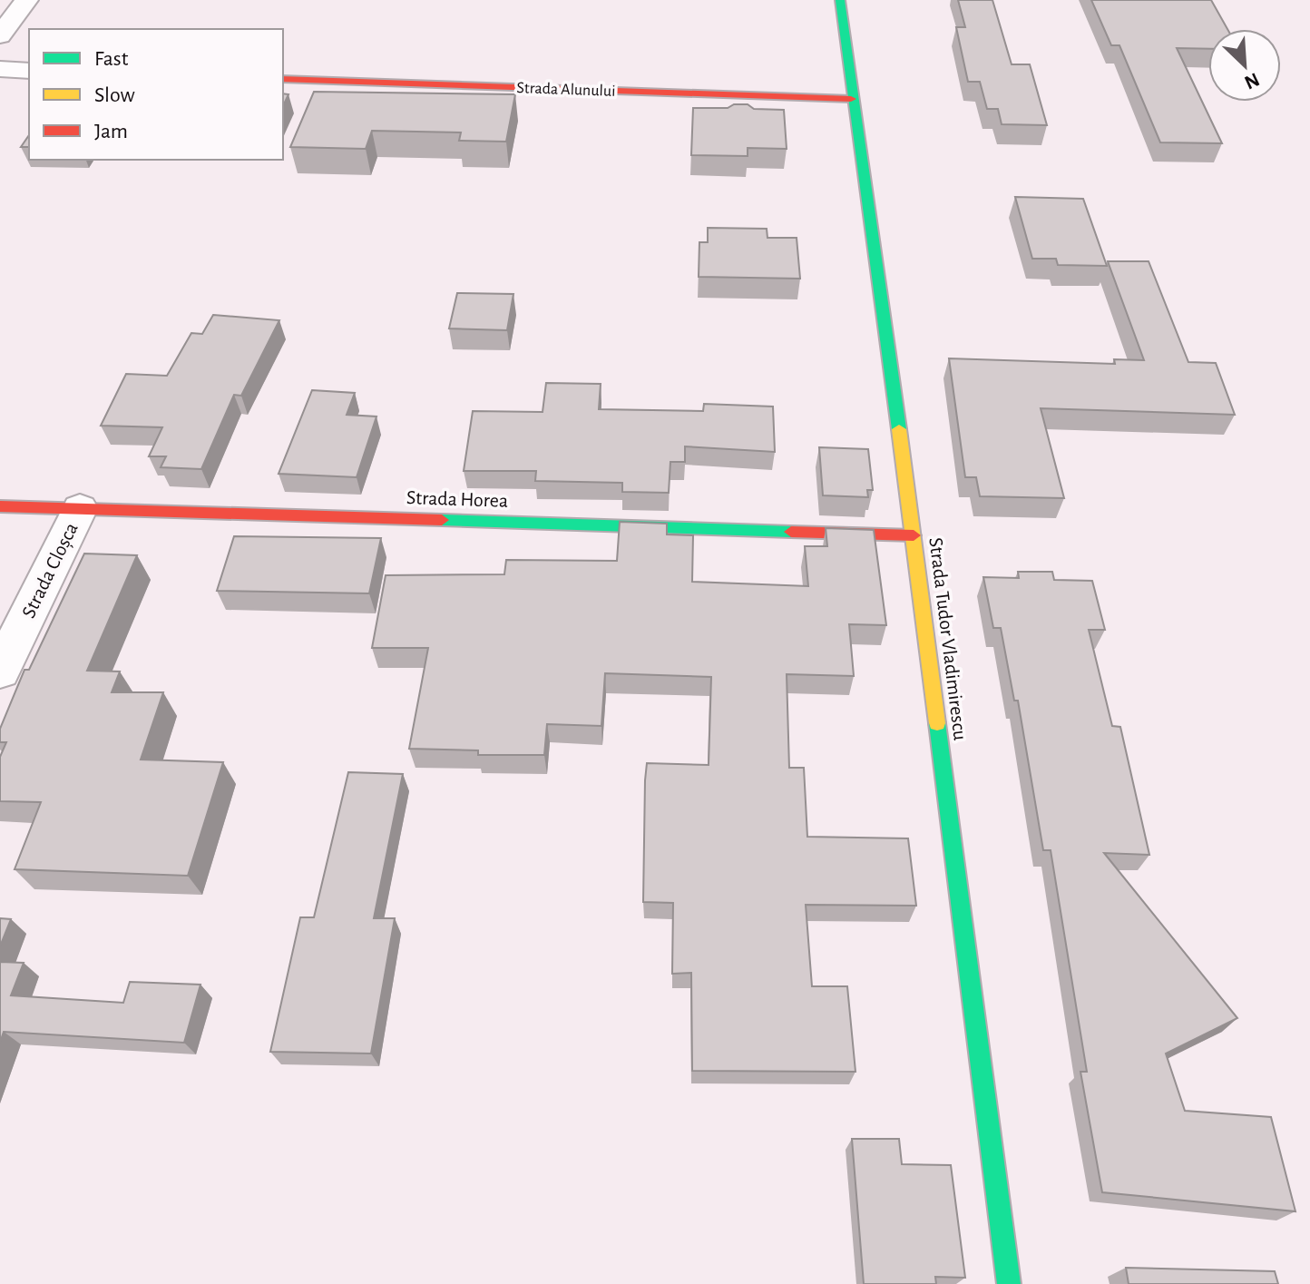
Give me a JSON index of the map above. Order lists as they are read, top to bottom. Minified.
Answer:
{"streets":{"street":["Strada Alunului","Strada Horea","Strada Cloșca","Strada Tudor Vladimirescu"]},"crossings":[["Strada Alunului","Strada Tudor Vladimirescu"],["Strada Horea","Strada Cloșca"],["Strada Horea","Strada Tudor Vladimirescu"]],"legend":["Fast","Slow","Jam"],"north":"bottom right"}
